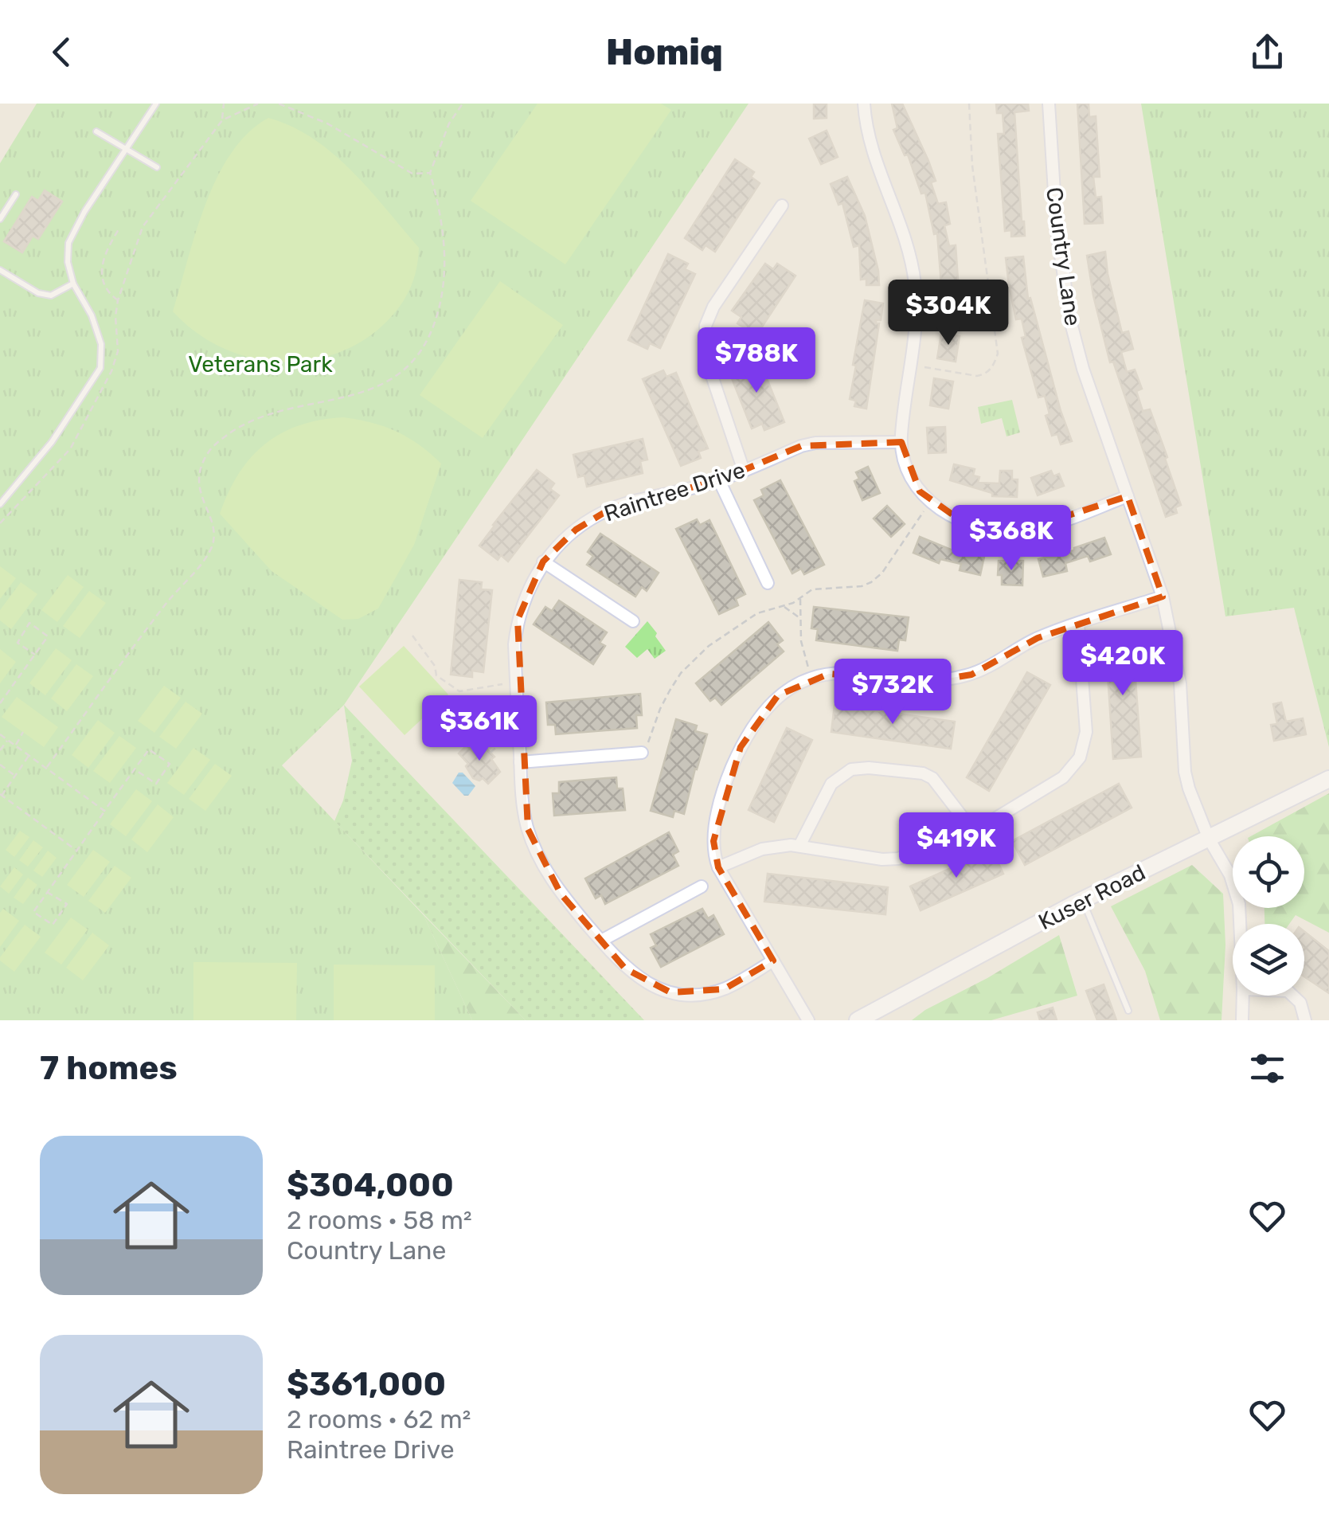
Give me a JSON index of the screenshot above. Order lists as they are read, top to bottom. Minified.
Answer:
{"streets":{"street":["Country Lane","Raintree Drive","Kuser Road"]},"crossings":[["Country Lane","Kuser Road"]],"parks":["Veterans Park"],"page":{"header":"Homiq","price":["$304K","$788K","$368K","$420K","$732K","$361K","$419K"],"heading":"7 homes","list":[{"name":"$304,000","note":"2 rooms · 58 m² · Country Lane"},{"name":"$361,000","note":"2 rooms · 62 m² · Raintree Drive"}]}}
